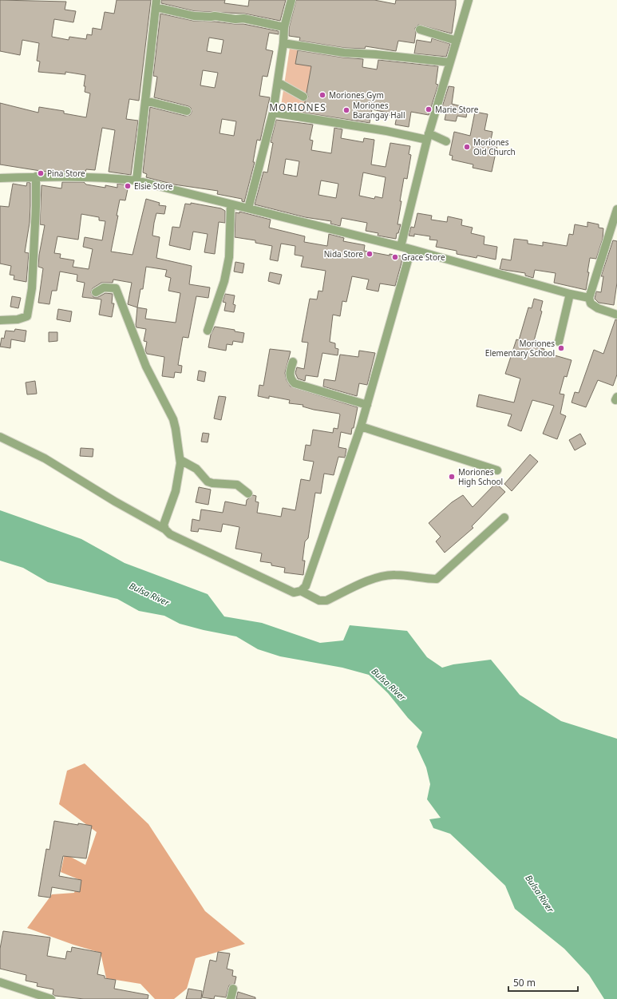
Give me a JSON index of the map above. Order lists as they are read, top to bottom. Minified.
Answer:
{"districts":["MORIONES"],"water":["Bulsa River"],"places":["Moriones Gym","Marie Store","Moriones Barangay Hall","Moriones Old Church","Pina Store","Elsie Store","Nida Store","Grace Store","Moriones Elementary School","Moriones High School"],"scale_bar":"50 m"}
